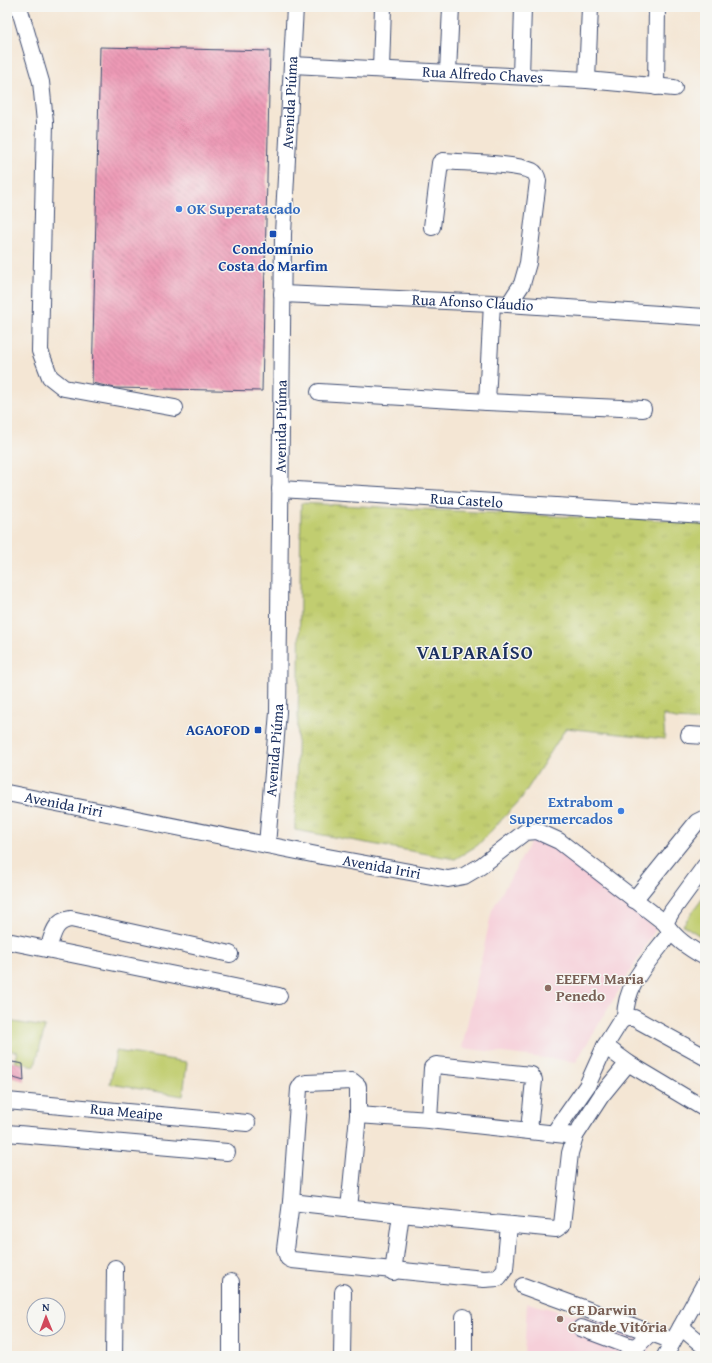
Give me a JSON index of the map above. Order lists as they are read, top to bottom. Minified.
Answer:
{"streets":{"street":["Rua Alfredo Chaves","Avenida Piúma","Rua Afonso Cláudio","Rua Castelo","Avenida Iriri","Rua Meaipe"]},"crossings":[["Rua Alfredo Chaves","Avenida Piúma"],["Avenida Piúma","Rua Afonso Cláudio"],["Avenida Piúma","Rua Castelo"],["Avenida Piúma","Avenida Iriri"]],"districts":["VALPARAÍSO"],"places":{"other":["OK Superatacado","Extrabom Supermercados","EEEFM Maria Penedo","CE Darwin Grande Vitória"],"transit":["Condomínio Costa do Marfim","AGAOFOD"]},"north":"top"}
